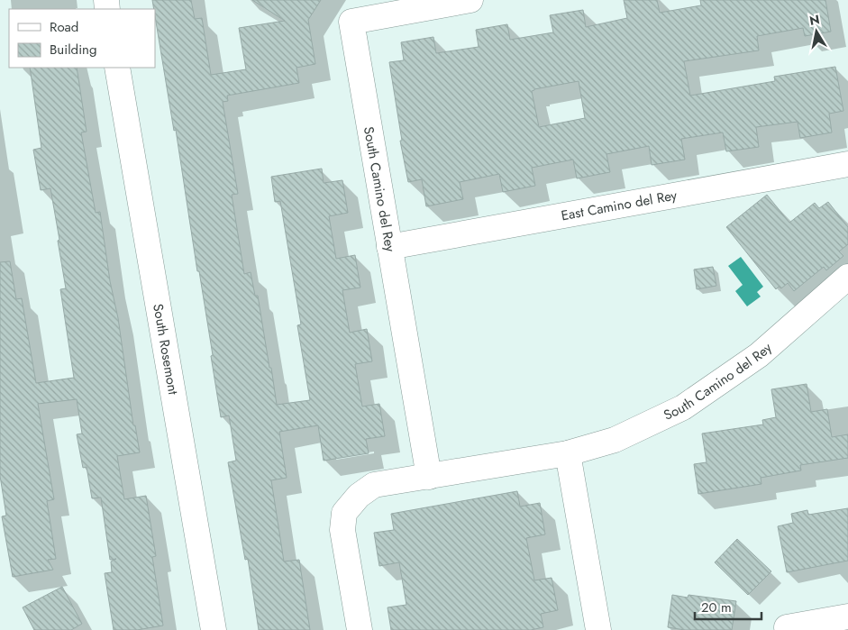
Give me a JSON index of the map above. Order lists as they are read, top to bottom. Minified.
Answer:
{"streets":{"street":["South Camino del Rey","East Camino del Rey","South Rosemont"]},"crossings":[["South Camino del Rey","East Camino del Rey"]],"legend":["Road","Building"],"scale_bar":"20 m","north":"top"}
